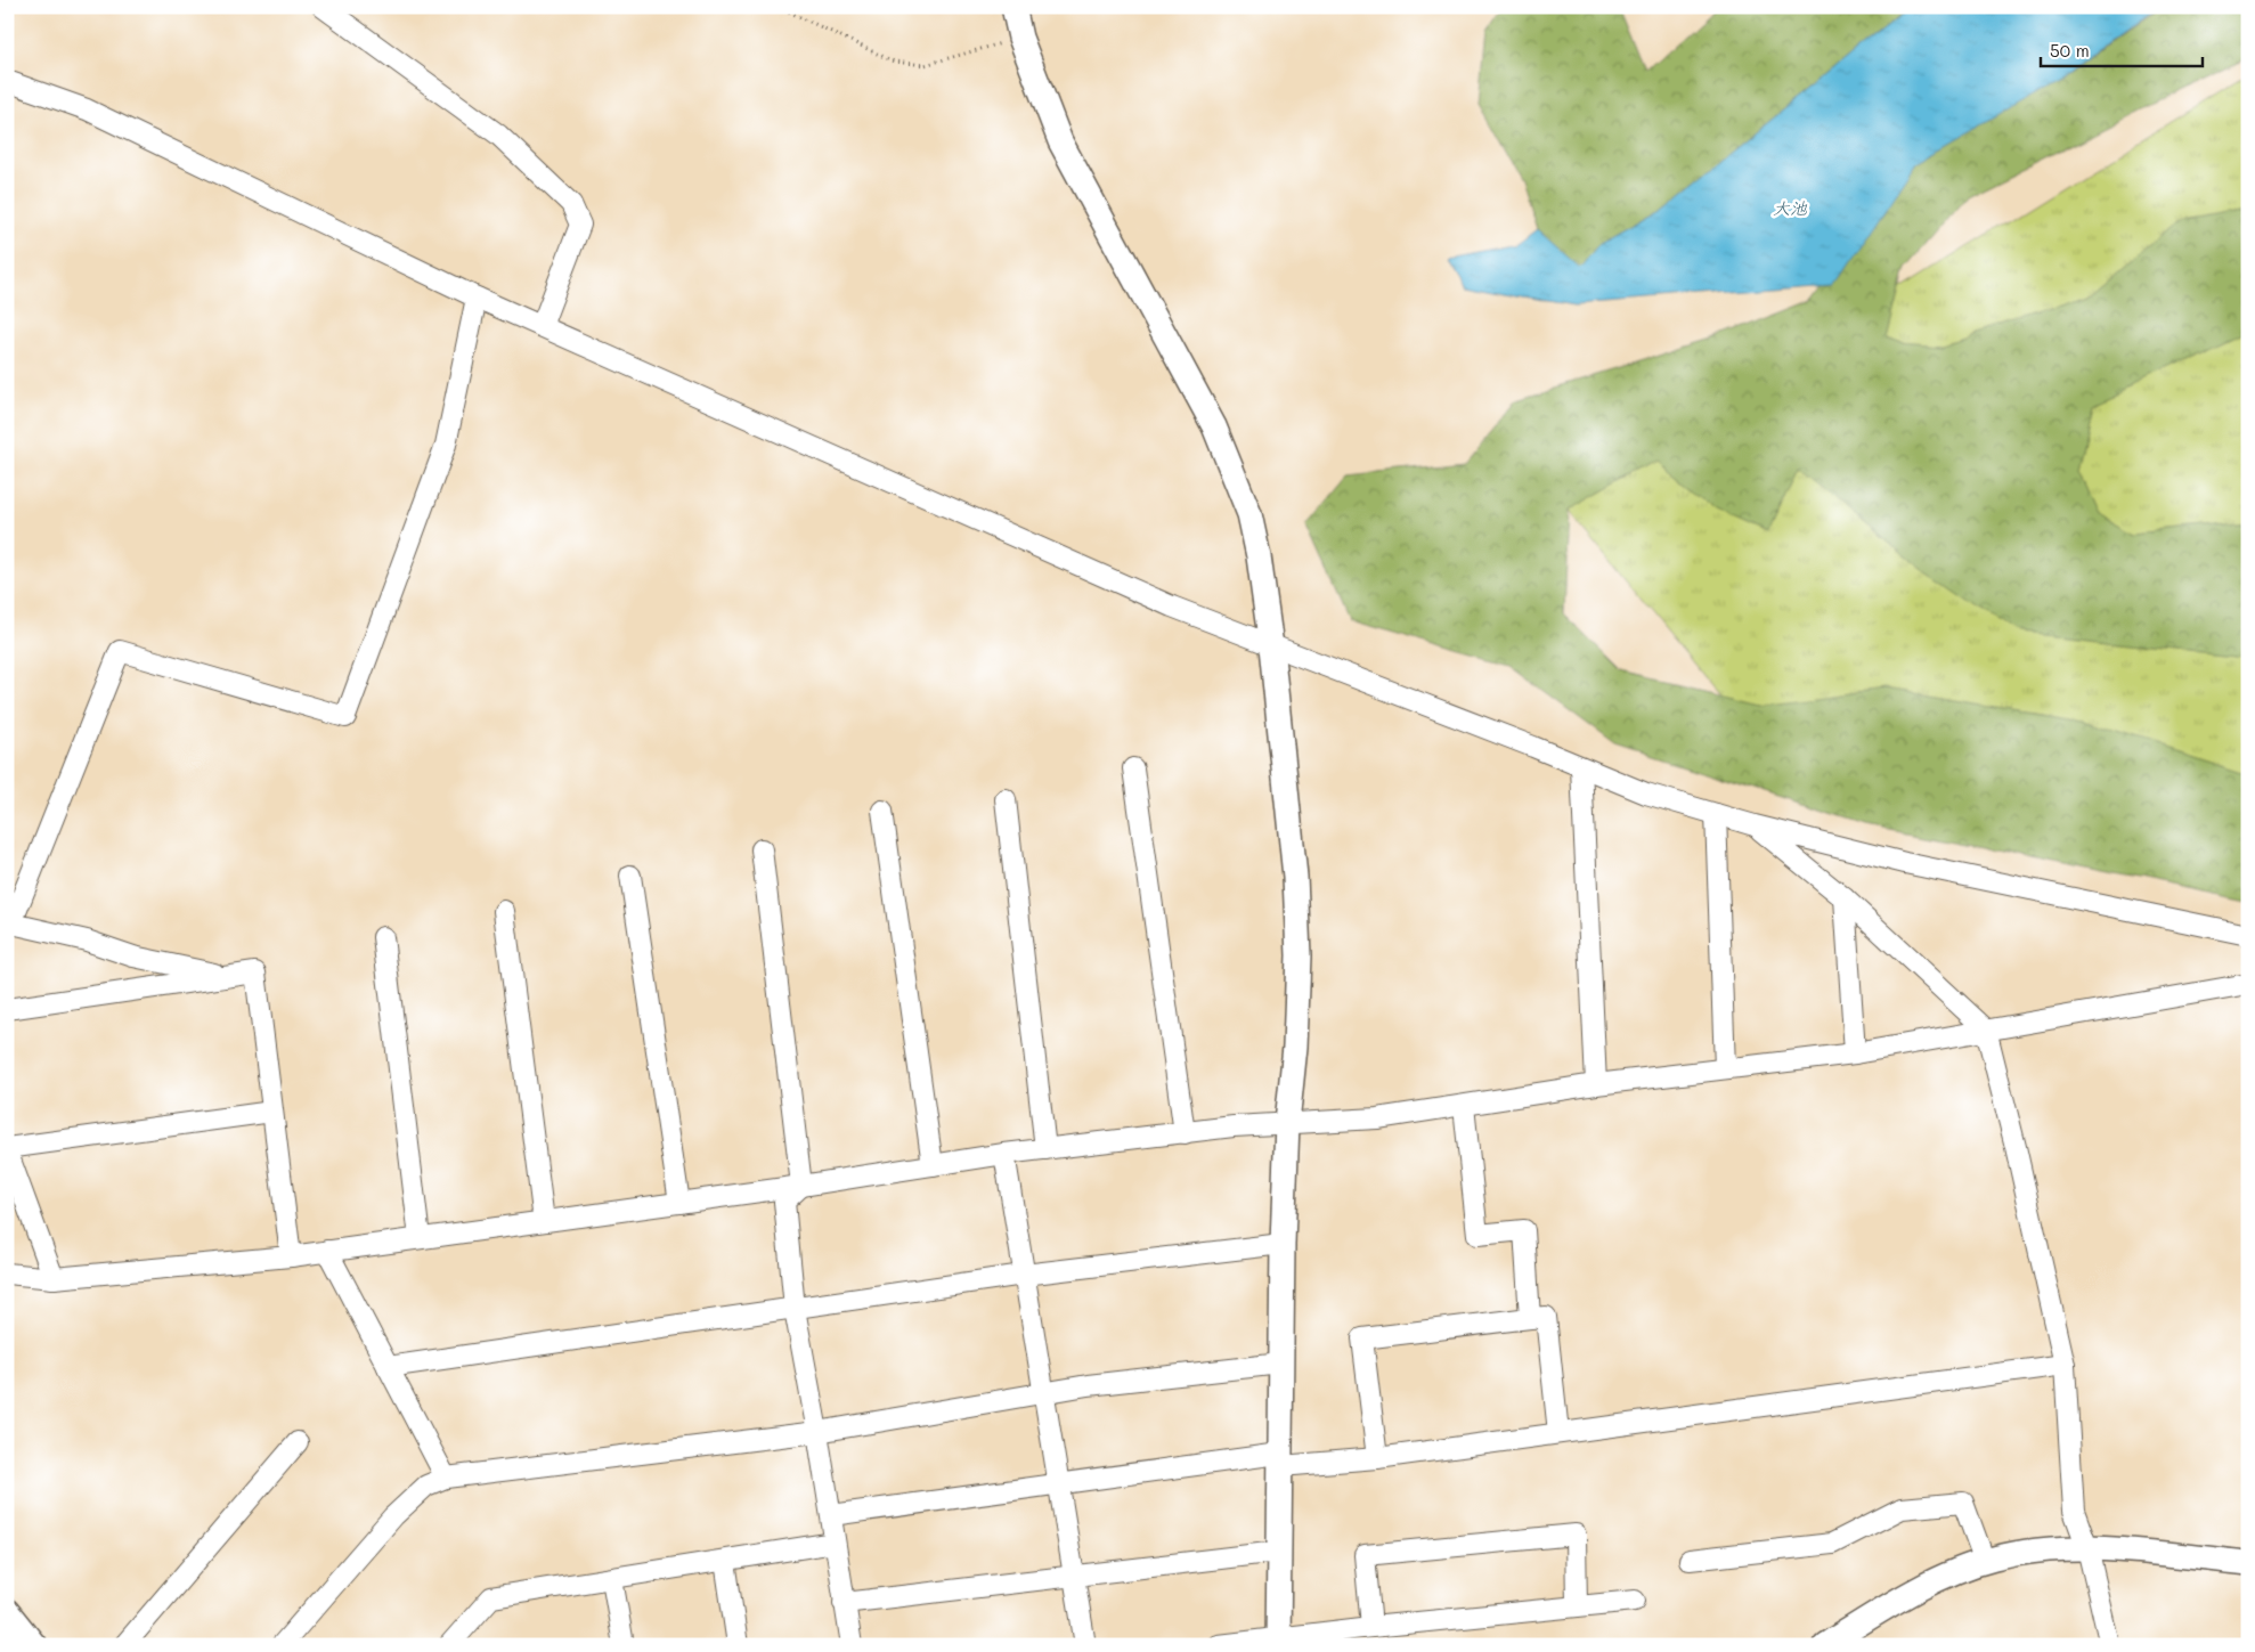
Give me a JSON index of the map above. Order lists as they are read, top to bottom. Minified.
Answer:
{"water":["大池"],"scale_bar":"50 m"}
